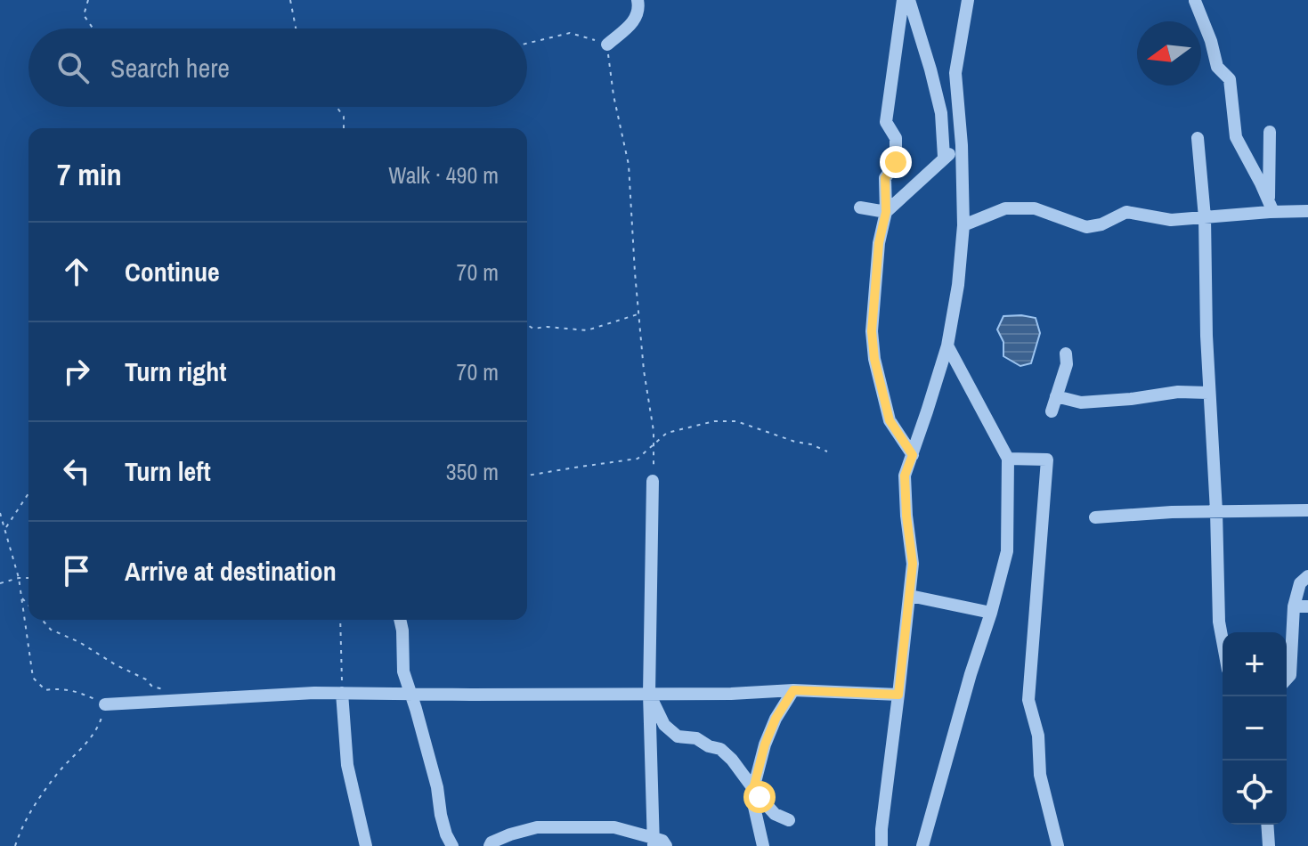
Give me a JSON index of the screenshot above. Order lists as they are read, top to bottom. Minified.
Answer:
{"north":"left","page":{"search":"Search here","heading":["7 min","Walk · 490 m"],"list":[["Continue","70 m"],["Turn right","70 m"],["Turn left","350 m"],"Arrive at destination"],"map_buttons":["+","−"]}}
